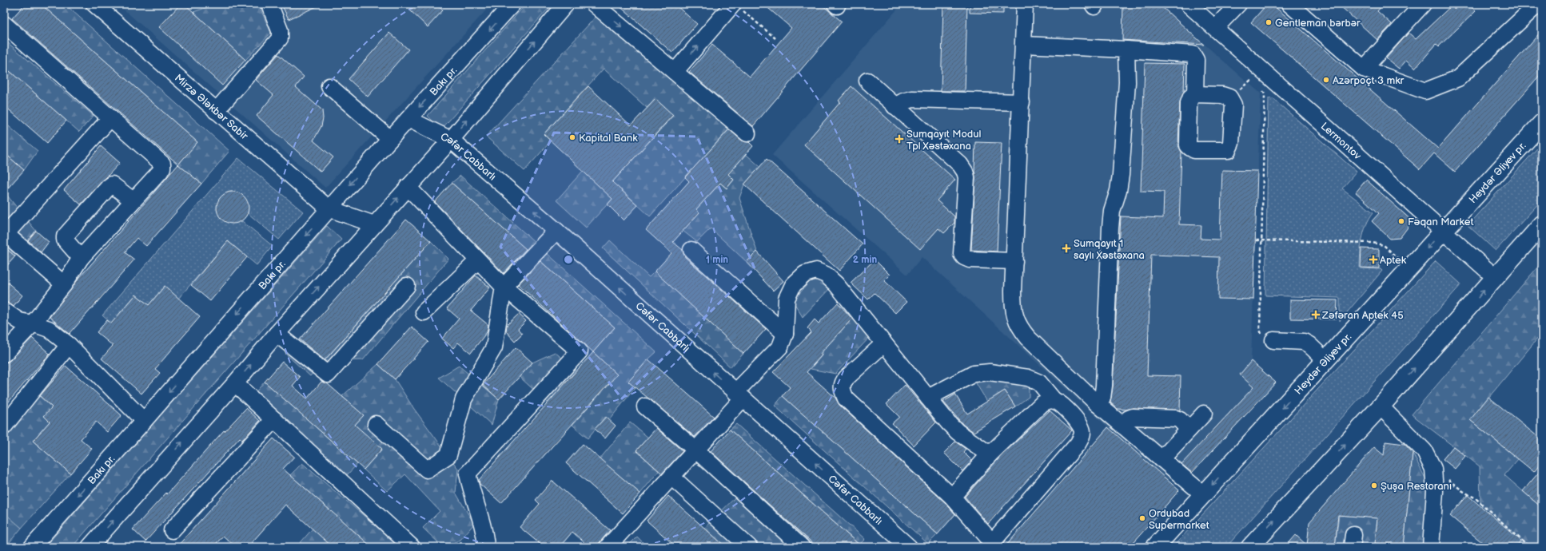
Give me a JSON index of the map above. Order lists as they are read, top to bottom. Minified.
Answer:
{"streets":{"main road":["Heydər Əliyev pr."],"street":["Bakı pr.","Mirzə Ələkbər Sabir","Lermontov","Cəfər Cabbarlı"]},"crossings":[["Bakı pr.","Mirzə Ələkbər Sabir"],["Bakı pr.","Cəfər Cabbarlı"],["Lermontov","Heydər Əliyev pr."]],"places":{"other":["Gentleman bәrbәr","Azərpoçt 3 mkr","Kapital Bank","Fəqan Market","Şuşa Restoranı","Ordubad Supermarket"],"health":["Sumqayıt Modul Tpl Xəstəxana","Sumqayıt 1 saylı Xəstəxana","Aptek","Zəfəran Aptek 45"]},"rings":["1 min","2 min"]}
